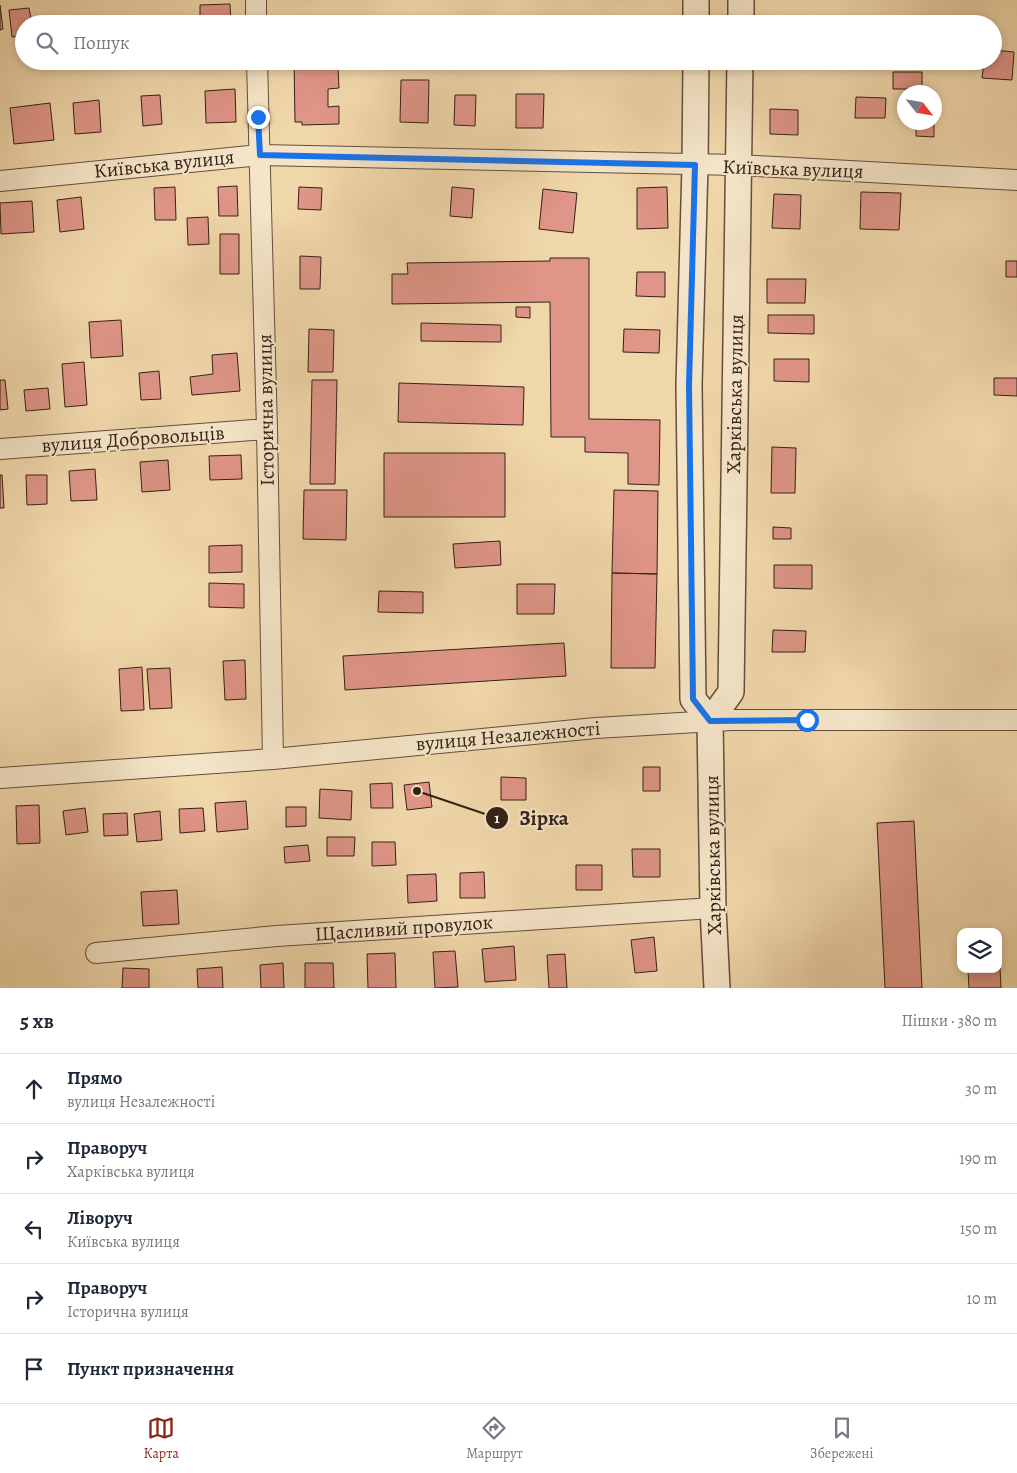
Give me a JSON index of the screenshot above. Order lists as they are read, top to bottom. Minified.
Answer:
{"streets":{"street":["Київська вулиця","Харківська вулиця","Історична вулиця","вулиця Добровольців","вулиця Незалежності","Щасливий провулок"]},"crossings":[["Київська вулиця","Харківська вулиця"],["Київська вулиця","Історична вулиця"],["Харківська вулиця","вулиця Незалежності"],["Харківська вулиця","Щасливий провулок"],["Історична вулиця","вулиця Добровольців"],["Історична вулиця","вулиця Незалежності"]],"places":["Зірка"],"north":"bottom right","page":{"search":"Пошук","heading":["5 хв","Пішки · 380 m"],"list":[["Прямо","вулиця Незалежності","30 m"],["Праворуч","Харківська вулиця","190 m"],["Ліворуч","Київська вулиця","150 m"],["Праворуч","Історична вулиця","10 m"],"Пункт призначення"],"nav":["Карта","Маршрут","Збережені"]}}
